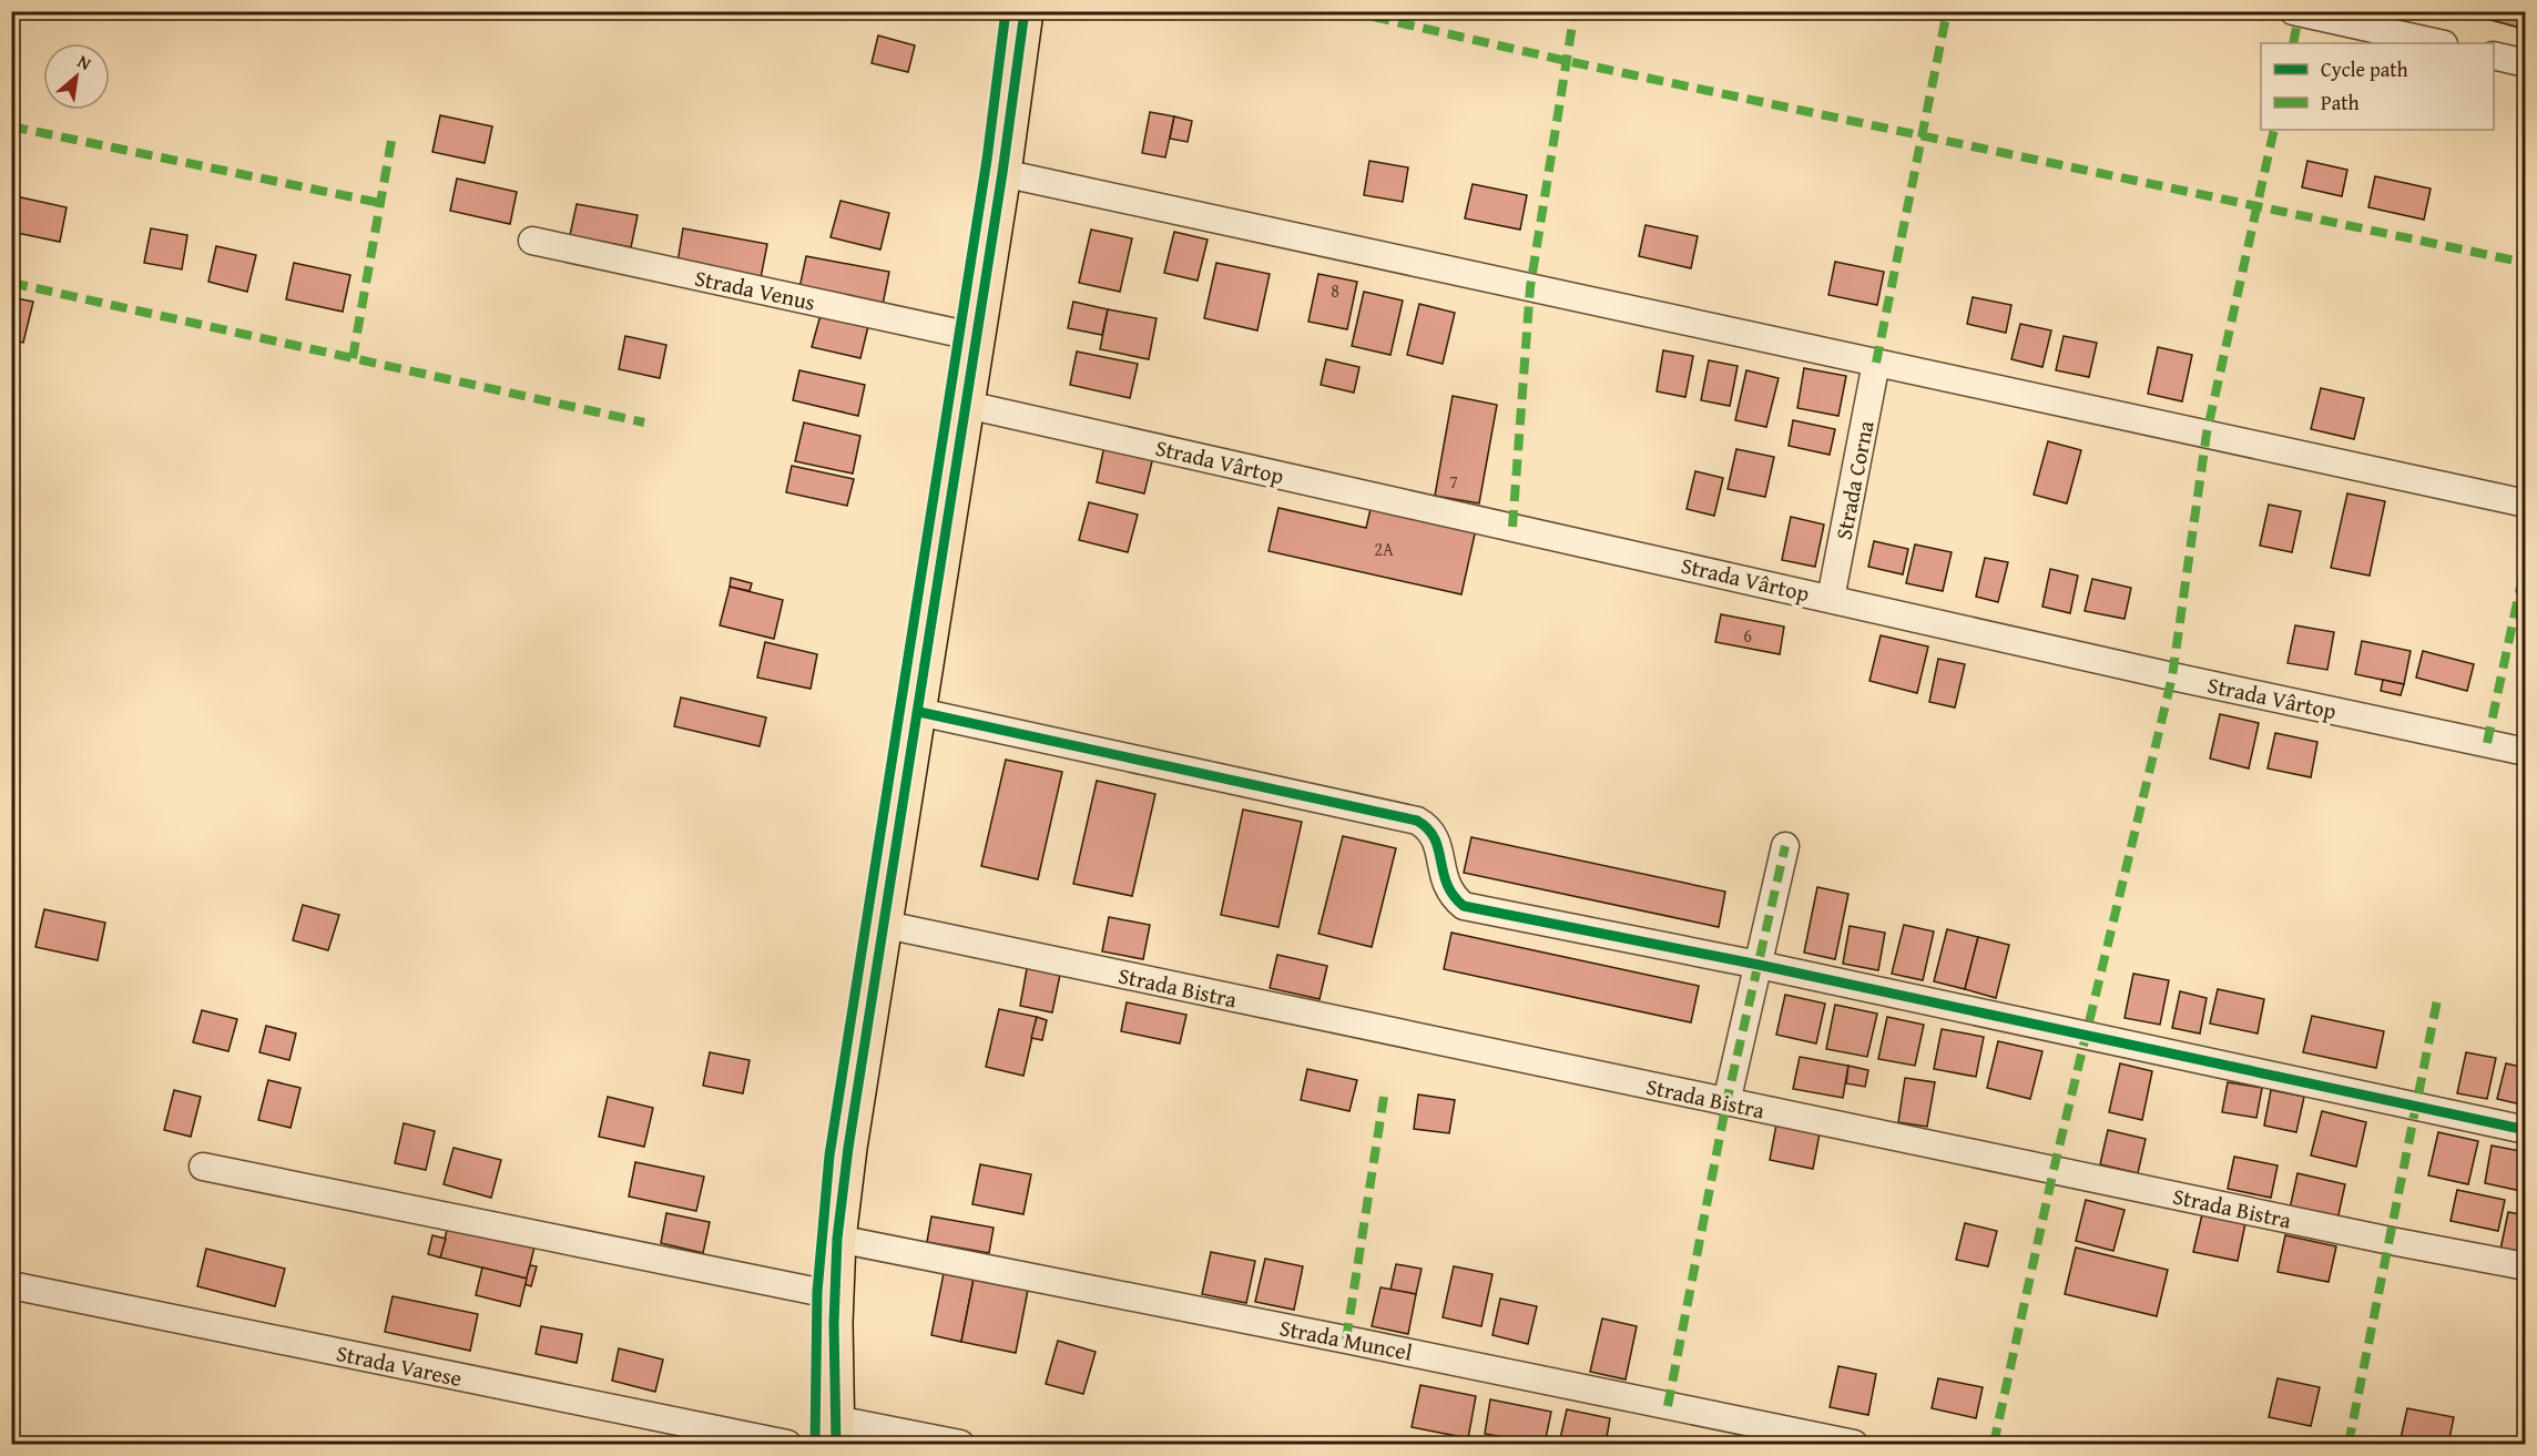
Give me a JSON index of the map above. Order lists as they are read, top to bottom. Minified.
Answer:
{"streets":{"street":["Strada Venus","Strada Vârtop","Strada Corna","Strada Bistra","Strada Muncel","Strada Varese"]},"crossings":[["Strada Vârtop","Strada Corna"]],"house_numbers":["8","7","2A","6"],"legend":["Cycle path","Path"],"north":"top right"}
